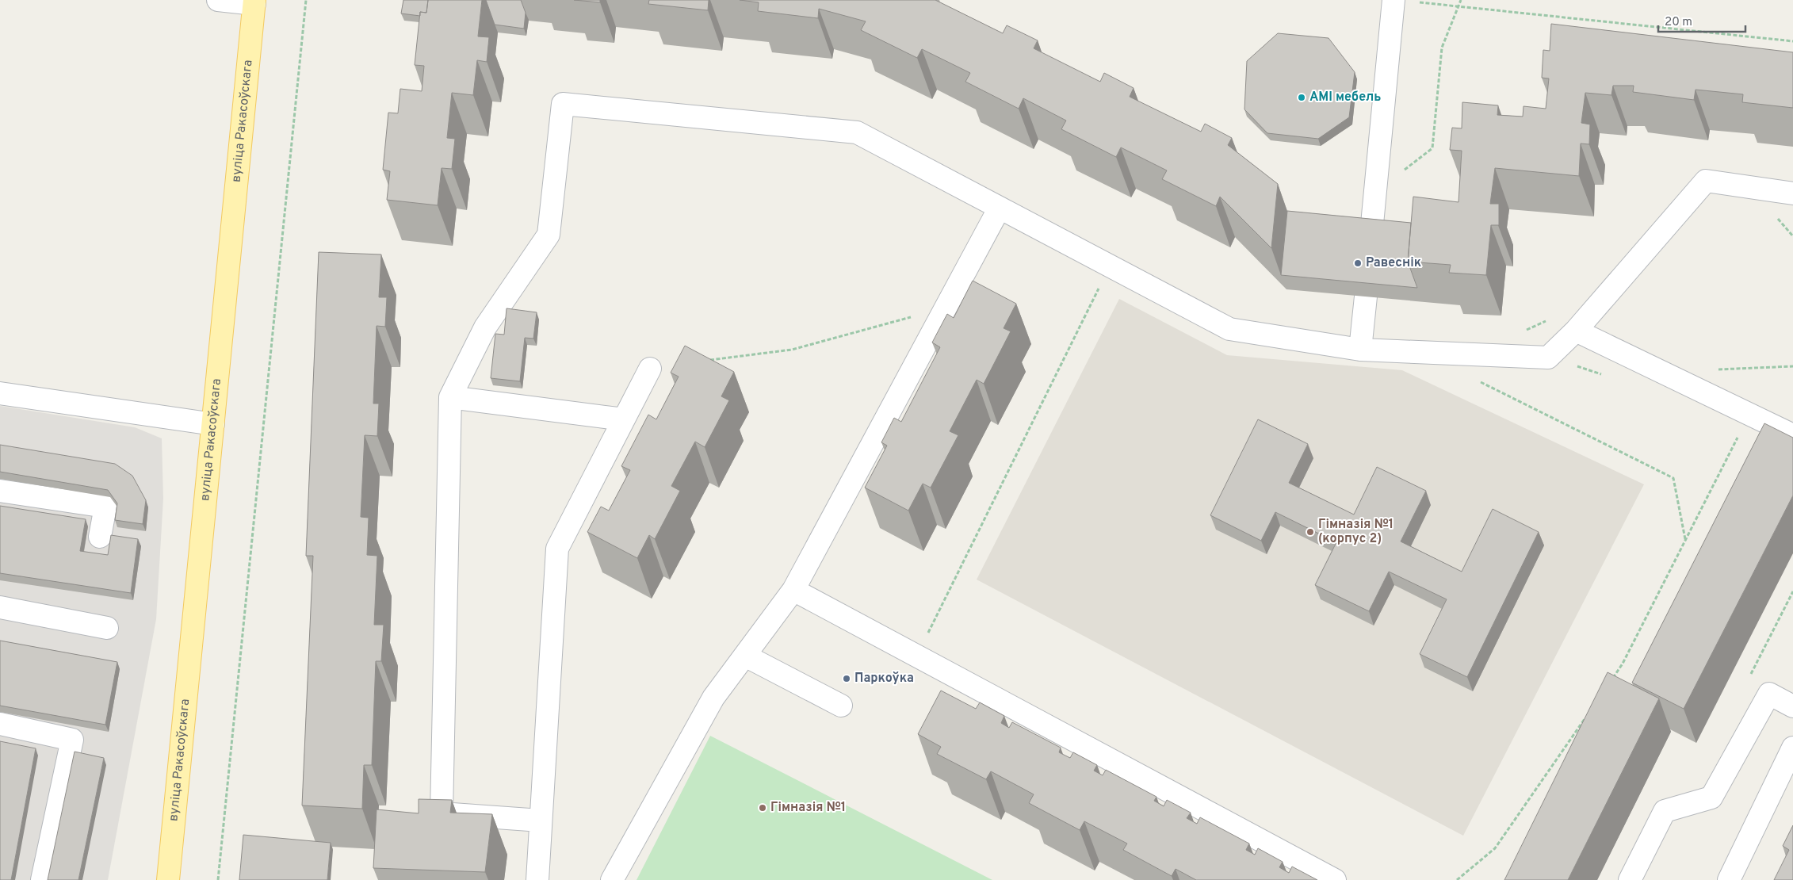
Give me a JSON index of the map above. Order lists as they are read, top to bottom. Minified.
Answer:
{"streets":{"main road":["вуліца Ракасоўскага"]},"places":["AMI мебель","Равеснік","Гімназія №1 (корпус 2)","Паркоўка","Гімназія №1"],"scale_bar":"20 m"}
